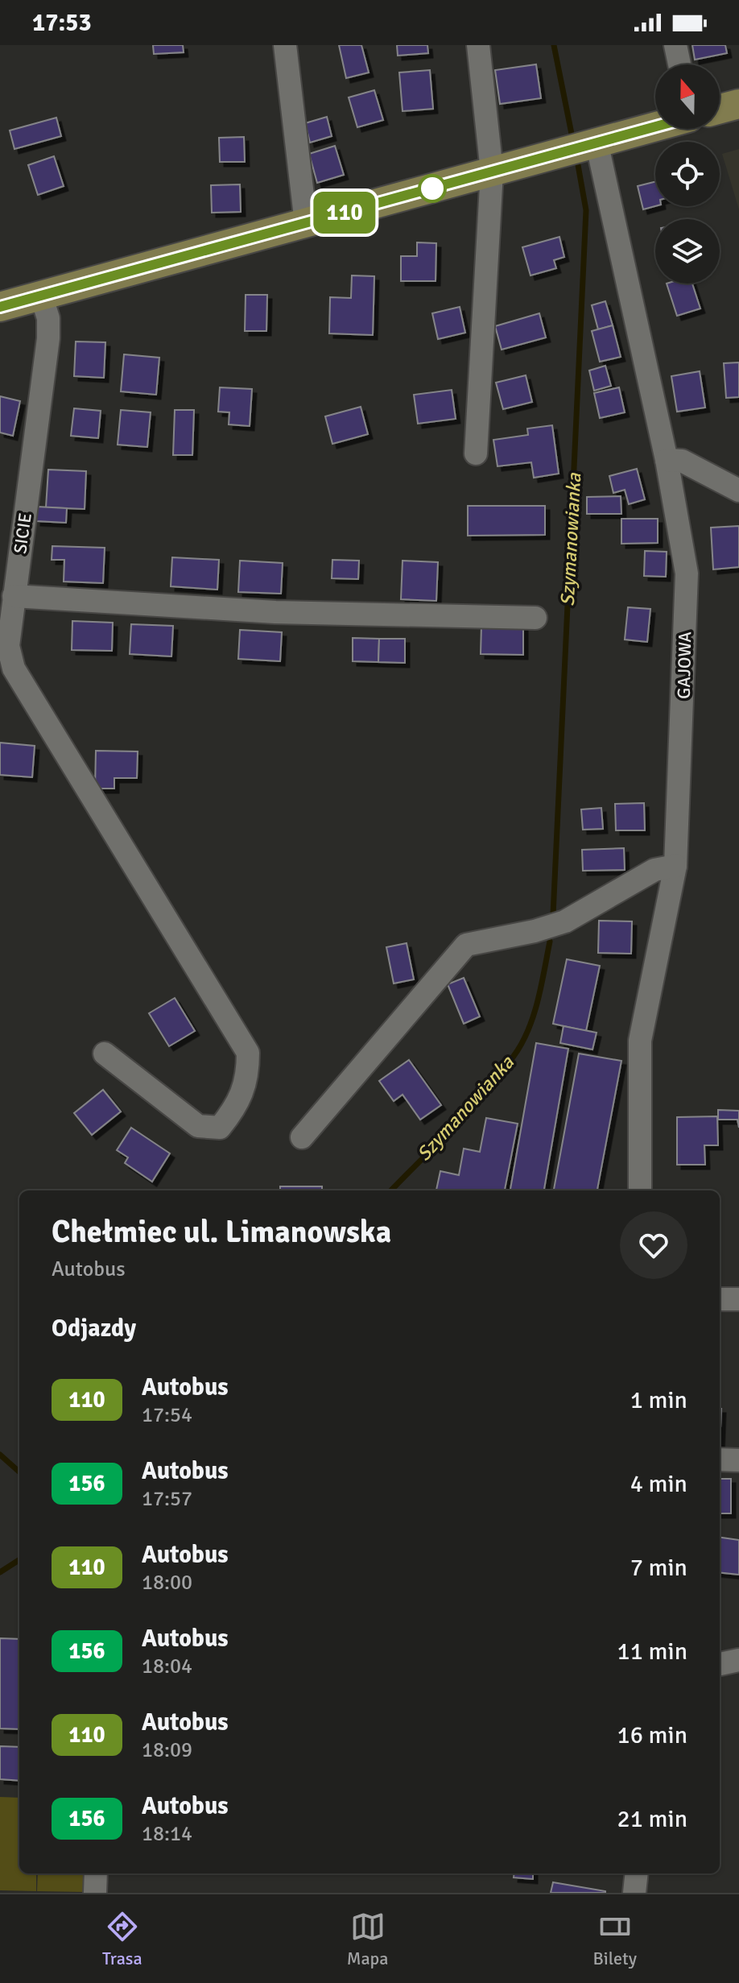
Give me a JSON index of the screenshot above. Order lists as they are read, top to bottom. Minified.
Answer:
{"streets":{"street":["SICIE","GAJOWA"]},"water":["Szymanowianka"],"lines":["bus line 110"],"north":"top","page":{"status":"17:53","on_map":"110","heading":[["Chełmiec ul. Limanowska","Autobus"],"Odjazdy"],"list":[{"mark":"110","name":"Autobus","note":"17:54","value":"1 min"},{"mark":"156","name":"Autobus","note":"17:57","value":"4 min"},{"mark":"110","name":"Autobus","note":"18:00","value":"7 min"},{"mark":"156","name":"Autobus","note":"18:04","value":"11 min"},{"mark":"110","name":"Autobus","note":"18:09","value":"16 min"},{"mark":"156","name":"Autobus","note":"18:14","value":"21 min"}],"tabs":["Trasa","Mapa","Bilety"]}}
